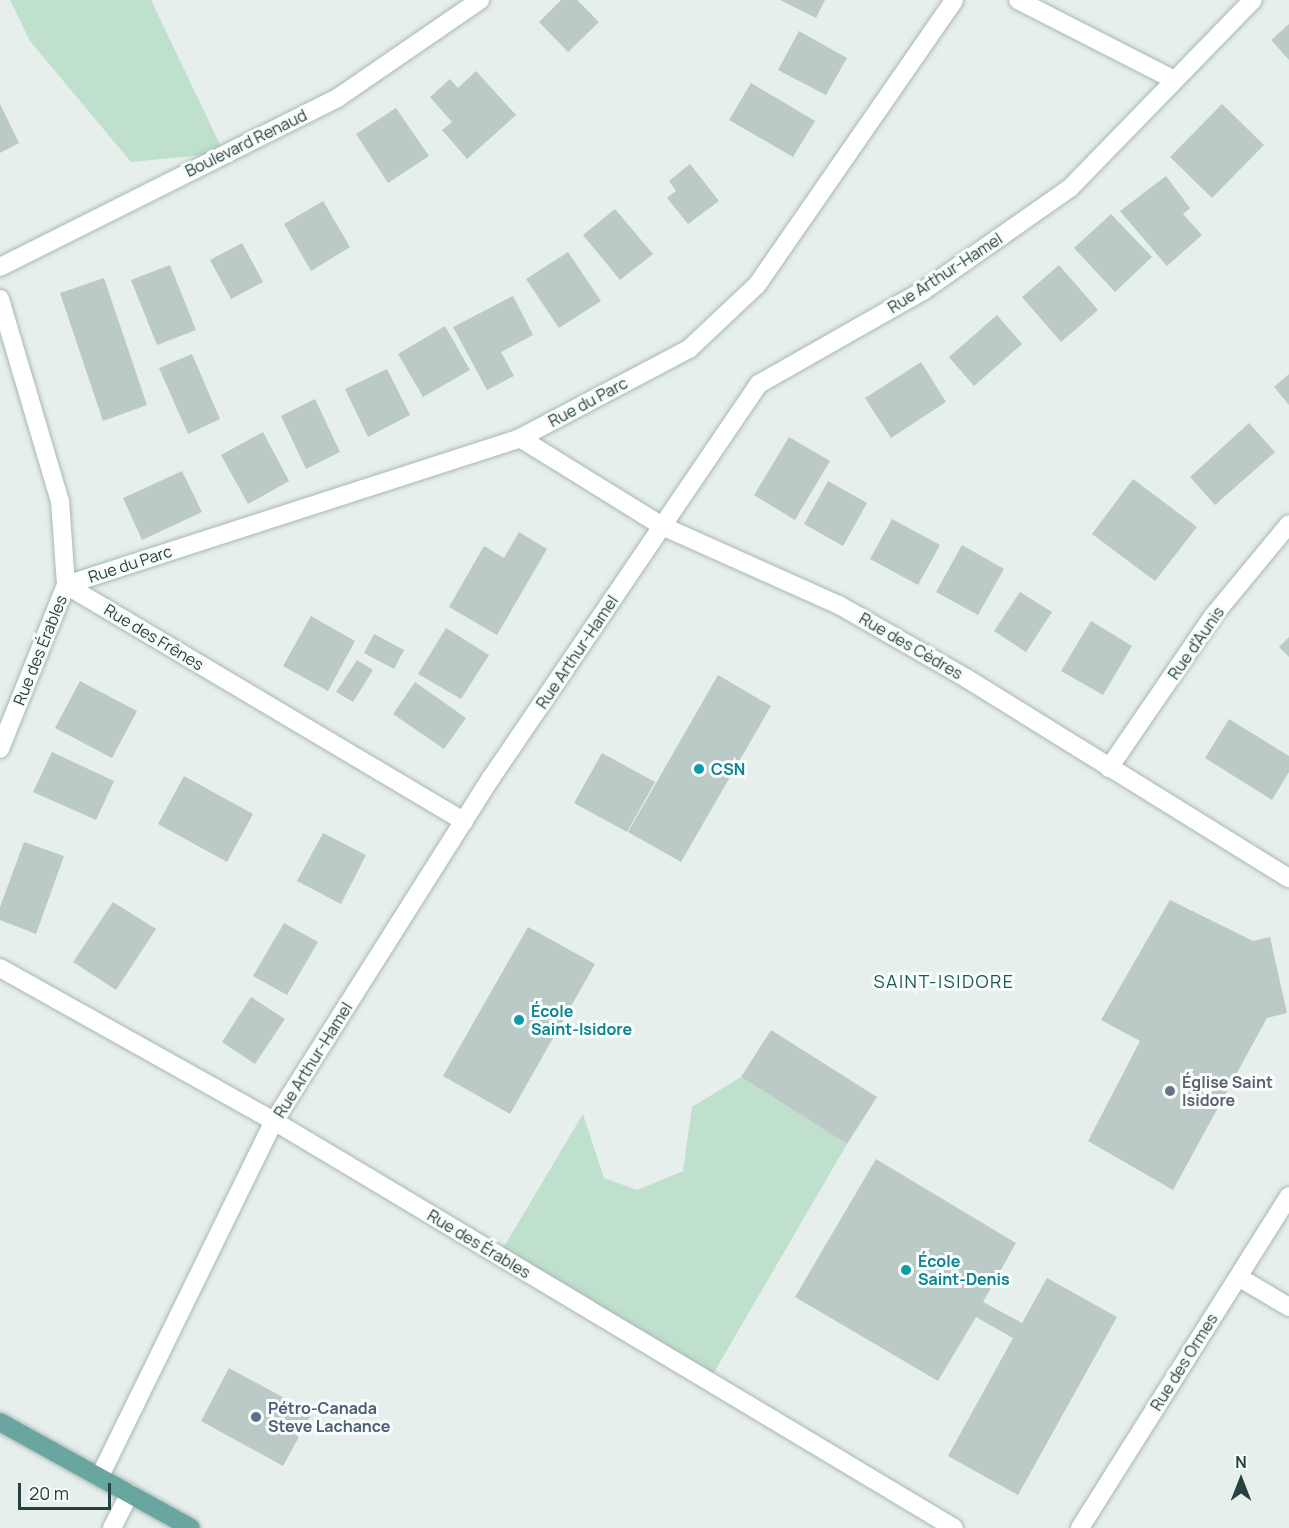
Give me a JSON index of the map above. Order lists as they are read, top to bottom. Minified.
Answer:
{"streets":{"street":["Boulevard Renaud","Rue Arthur-Hamel","Rue du Parc","Rue des Frênes","Rue d'Aunis","Rue des Cèdres","Rue des Érables","Rue des Ormes"]},"crossings":[["Rue Arthur-Hamel","Rue des Frênes"],["Rue Arthur-Hamel","Rue des Cèdres"],["Rue Arthur-Hamel","Rue des Érables"],["Rue du Parc","Rue des Frênes"],["Rue du Parc","Rue des Cèdres"],["Rue du Parc","Rue des Érables"],["Rue des Frênes","Rue des Érables"],["Rue d'Aunis","Rue des Cèdres"]],"districts":["SAINT-ISIDORE"],"places":["CSN","École Saint-Isidore","Église Saint Isidore","École Saint-Denis","Pétro-Canada Steve Lachance"],"scale_bar":"20 m","north":"top"}
